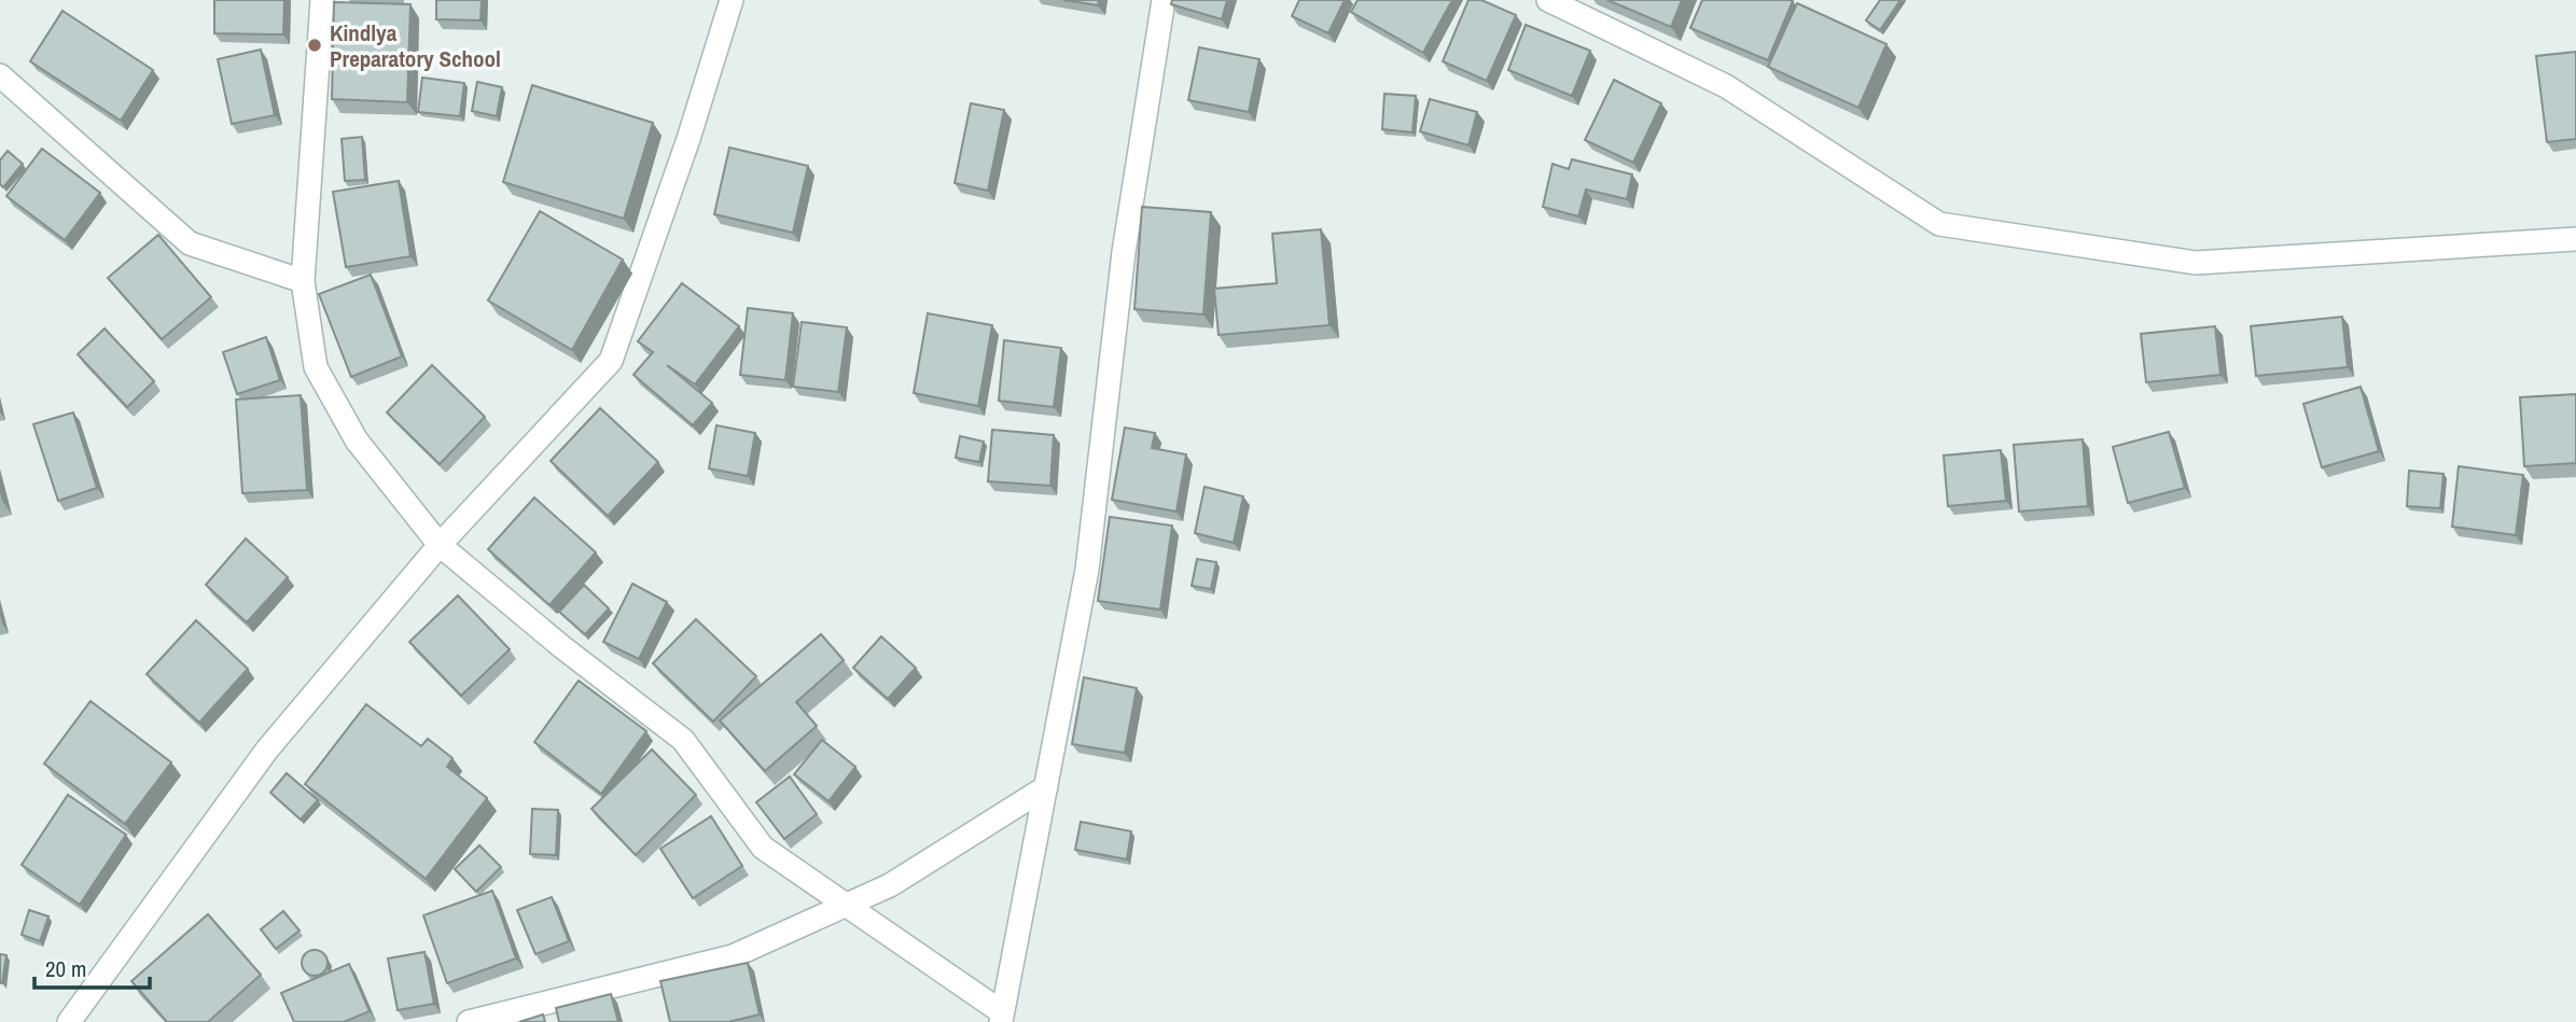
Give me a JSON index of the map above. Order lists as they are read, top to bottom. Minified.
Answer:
{"places":["Kindlya Preparatory School"],"scale_bar":"20 m"}
